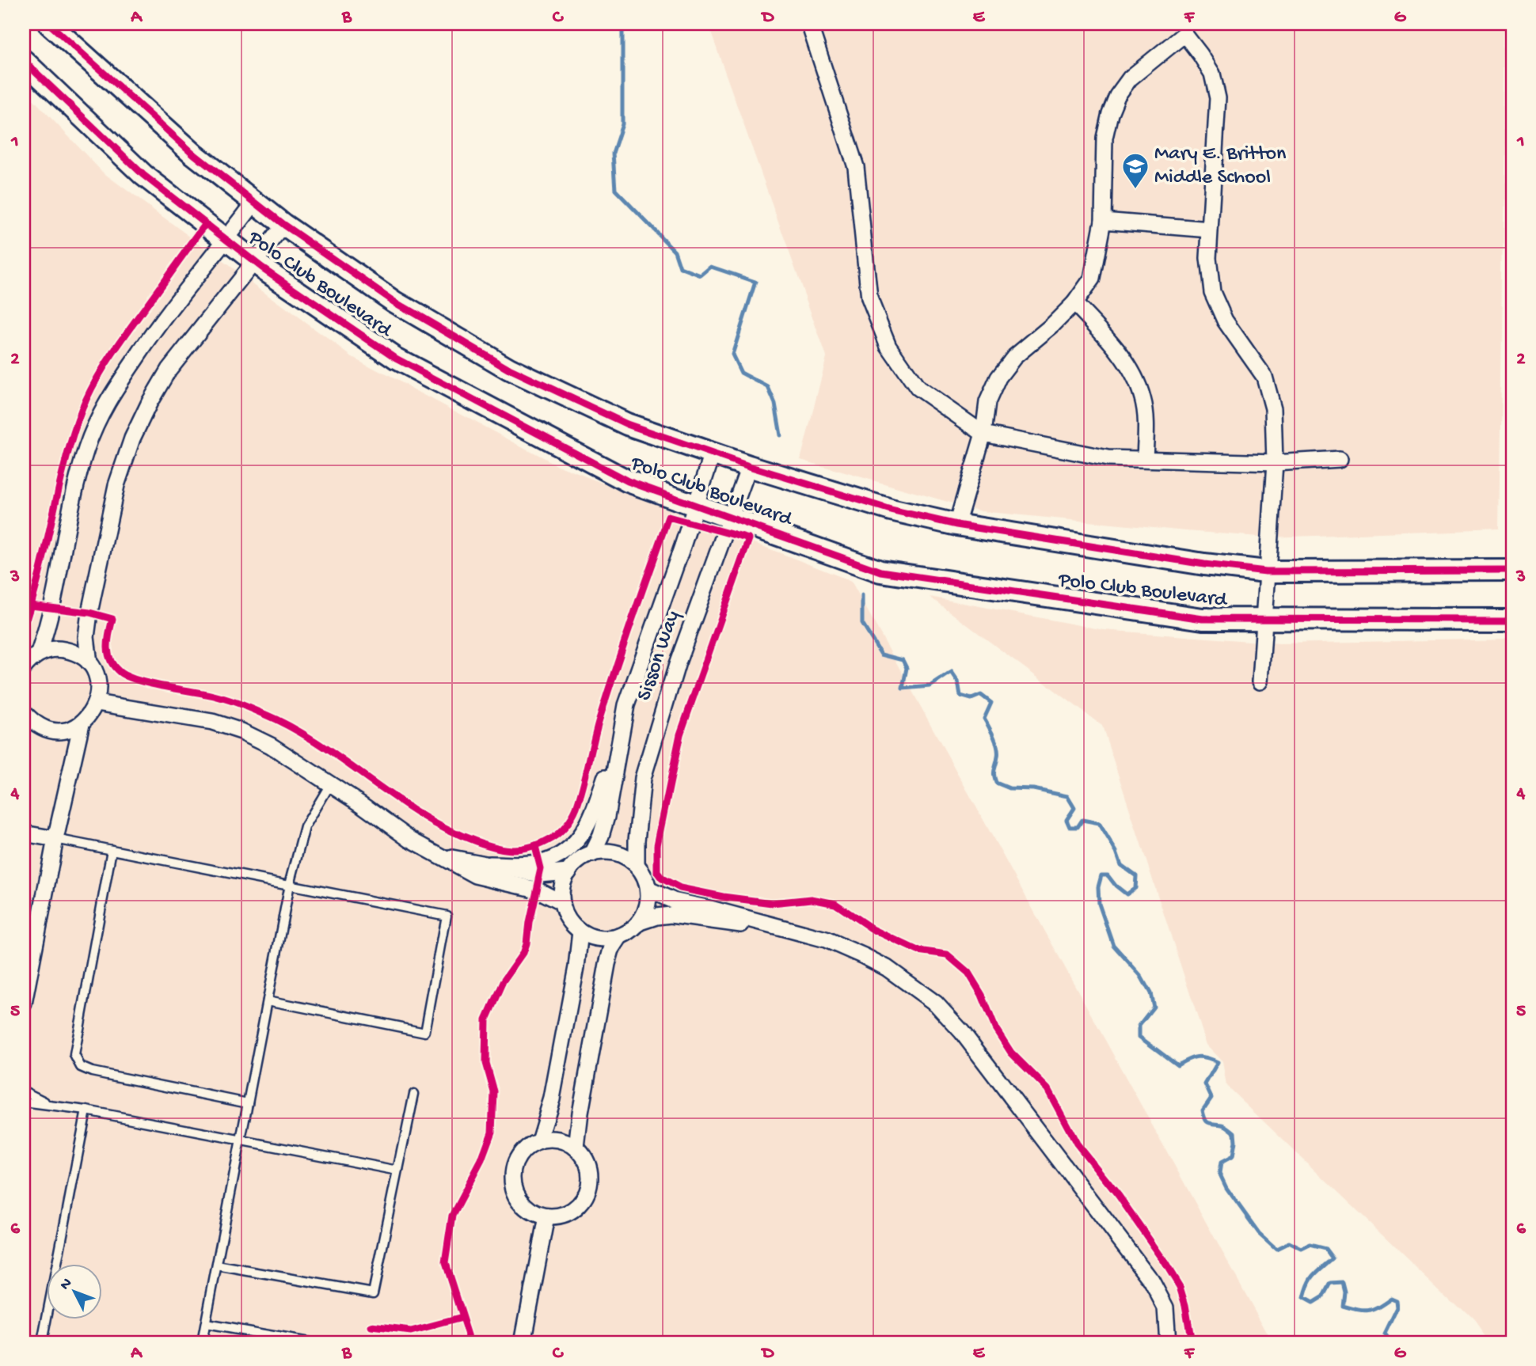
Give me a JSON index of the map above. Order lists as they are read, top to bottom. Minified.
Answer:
{"streets":{"street":["Polo Club Boulevard","Sisson Way"]},"crossings":[["Polo Club Boulevard","Sisson Way"]],"places":{"school or university":["Mary E. Britton Middle School"]},"north":"top left","grid":{"columns":["A","B","C","D","E","F","G"],"rows":["1","2","3","4","5","6"]}}
